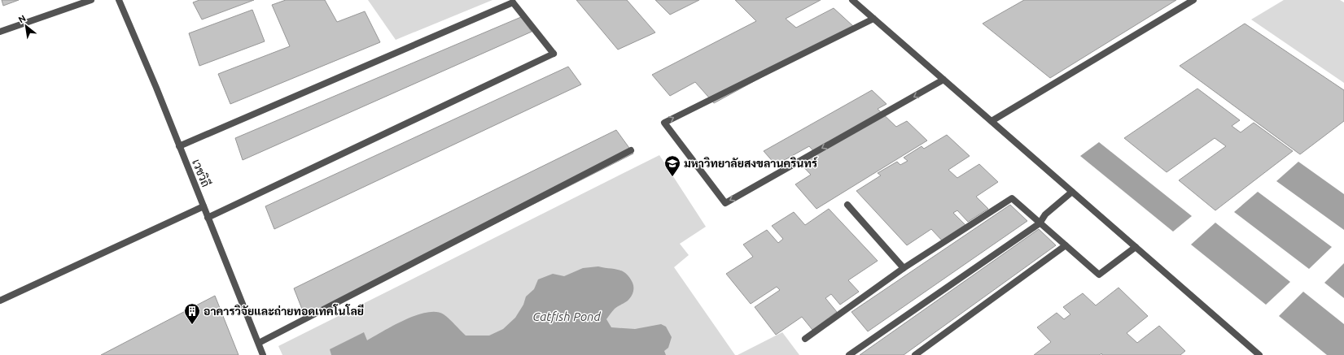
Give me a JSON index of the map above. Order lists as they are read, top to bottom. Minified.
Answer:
{"streets":{"street":["เวชวิถี"]},"water":["Catfish Pond"],"places":{"school or university":["มหาวิทยาลัยสงขลานครินทร์"],"building":["อาคารวิจัยและถ่ายทอดเทคโนโลยี"]},"north":"top left"}
